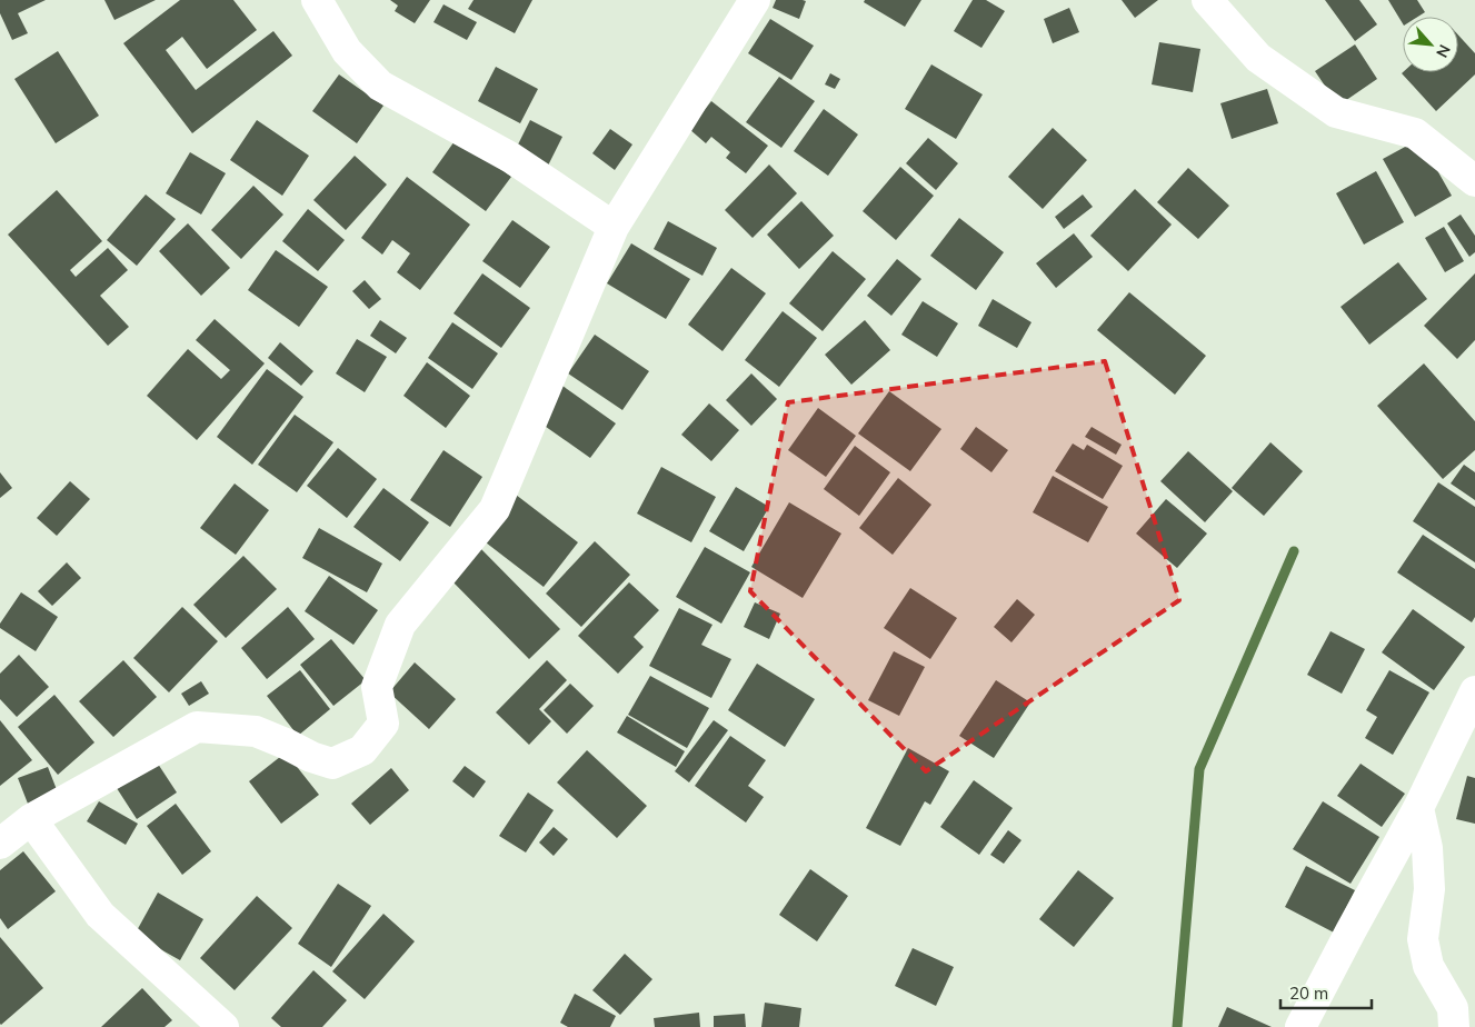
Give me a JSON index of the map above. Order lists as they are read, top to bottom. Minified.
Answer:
{"scale_bar":"20 m","north":"bottom right"}
